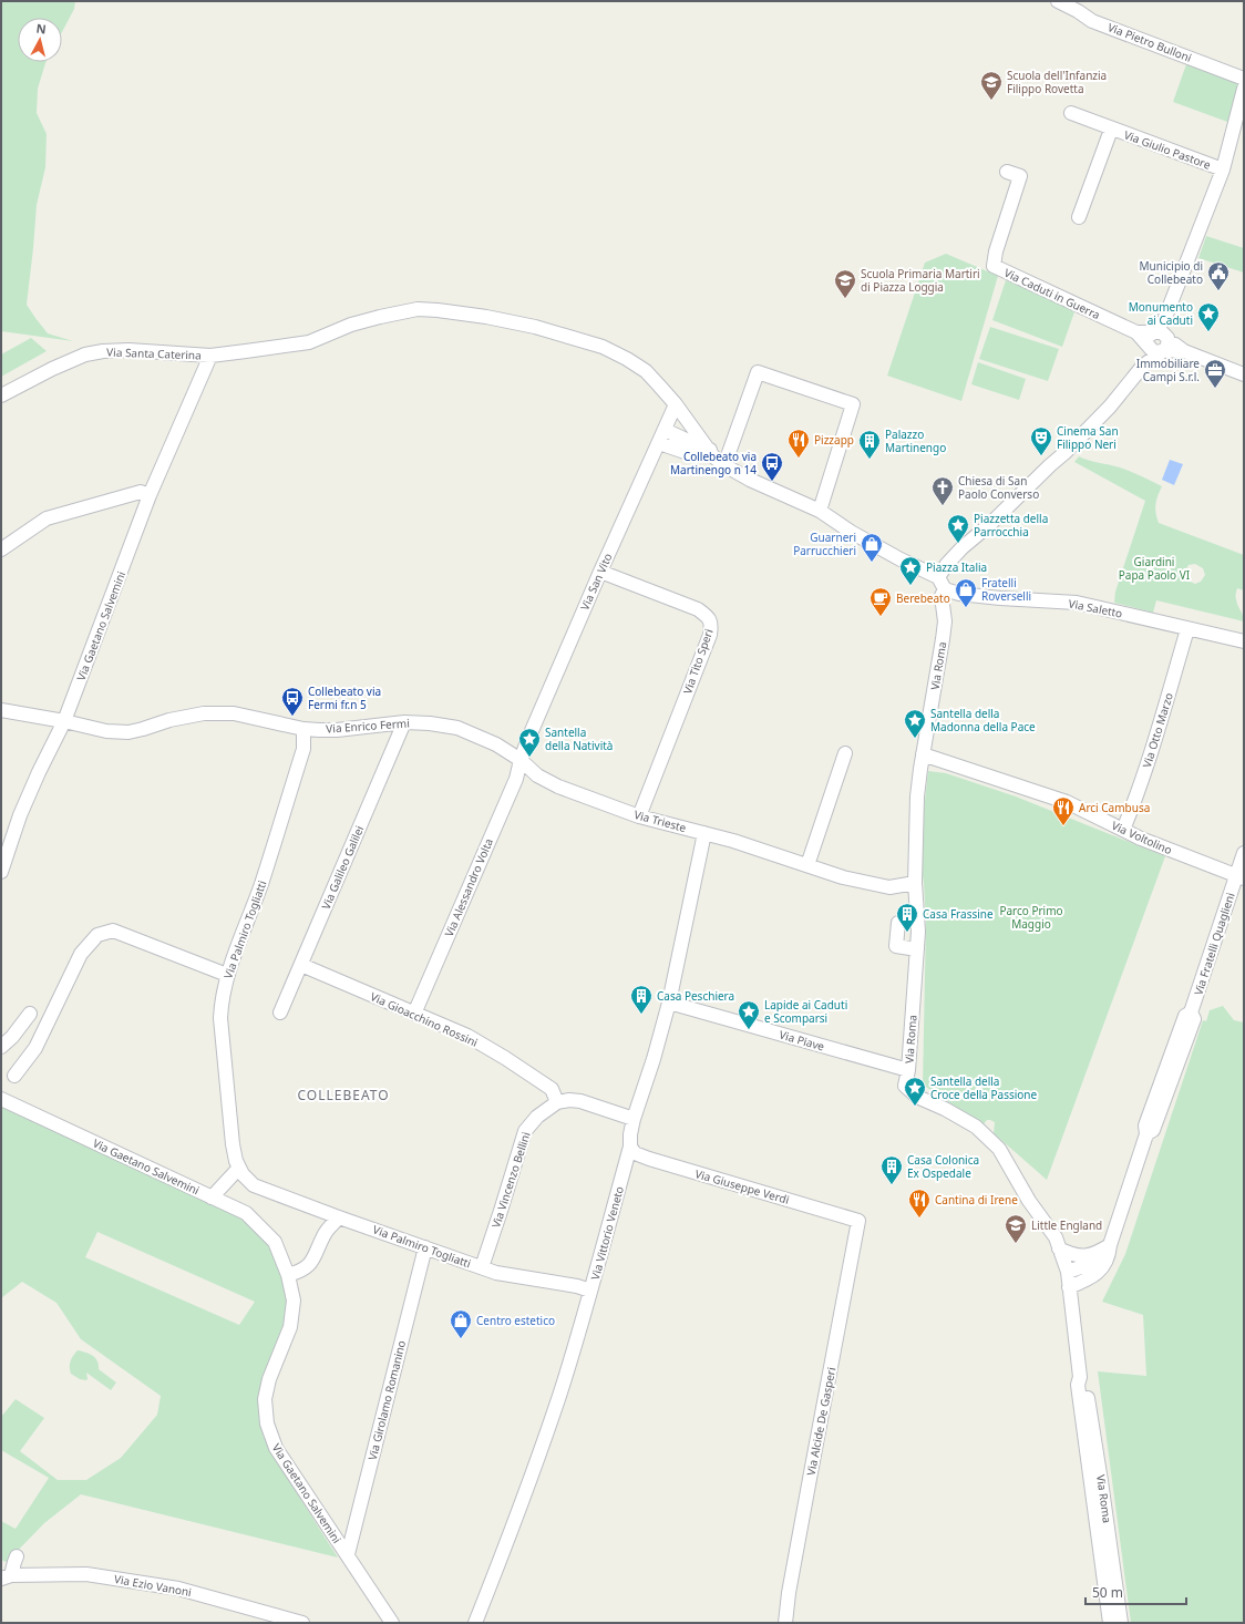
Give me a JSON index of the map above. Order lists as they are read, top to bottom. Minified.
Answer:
{"streets":{"street":["Via Pietro Bulloni","Via Giulio Pastore","Via Caduti in Guerra","Via Santa Caterina","Via San Vito","Via Saletto","Via Gaetano Salvemini","Via Tito Speri","Via Roma","Via Enrico Fermi","Via Otto Marzo","Via Trieste","Via Voltolino","Via Galileo Galilei","Via Alessandro Volta","Via Palmiro Togliatti","Via Fratelli Quaglieni","Via Gioacchino Rossini","Via Piave","Via Vincenzo Bellini","Via Giuseppe Verdi","Via Vittorio Veneto","Via Girolamo Romanino","Via Alcide De Gasperi","Via Ezio Vanoni"]},"crossings":[["Via Santa Caterina","Via San Vito"],["Via Santa Caterina","Via Gaetano Salvemini"],["Via San Vito","Via Tito Speri"],["Via San Vito","Via Enrico Fermi"],["Via San Vito","Via Trieste"],["Via San Vito","Via Alessandro Volta"],["Via Saletto","Via Roma"],["Via Saletto","Via Otto Marzo"],["Via Gaetano Salvemini","Via Enrico Fermi"],["Via Gaetano Salvemini","Via Girolamo Romanino"],["Via Tito Speri","Via Trieste"],["Via Roma","Via Trieste"],["Via Roma","Via Voltolino"],["Via Roma","Via Fratelli Quaglieni"],["Via Roma","Via Piave"],["Via Enrico Fermi","Via Trieste"],["Via Enrico Fermi","Via Galileo Galilei"],["Via Enrico Fermi","Via Alessandro Volta"],["Via Enrico Fermi","Via Palmiro Togliatti"],["Via Otto Marzo","Via Voltolino"],["Via Trieste","Via Alessandro Volta"],["Via Trieste","Via Vittorio Veneto"],["Via Voltolino","Via Fratelli Quaglieni"],["Via Galileo Galilei","Via Gioacchino Rossini"],["Via Alessandro Volta","Via Gioacchino Rossini"],["Via Palmiro Togliatti","Via Vincenzo Bellini"],["Via Palmiro Togliatti","Via Vittorio Veneto"],["Via Palmiro Togliatti","Via Girolamo Romanino"],["Via Gioacchino Rossini","Via Vincenzo Bellini"],["Via Piave","Via Vittorio Veneto"],["Via Giuseppe Verdi","Via Vittorio Veneto"],["Via Giuseppe Verdi","Via Alcide De Gasperi"]],"districts":["COLLEBEATO"],"parks":["Giardini Papa Paolo VI","Parco Primo Maggio"],"places":{"school or university":["Scuola dell'Infanzia Filippo Rovetta","Scuola Primaria Martiri di Piazza Loggia","Little England"],"public building":["Municipio di Collebeato"],"place":["Monumento ai Caduti","Piazzetta della Parrocchia","Piazza Italia","Santella della Madonna della Pace","Santella della Natività","Lapide ai Caduti e Scomparsi","Santella della Croce della Passione"],"office":["Immobiliare Campi S.r.l."],"theatre":["Cinema San Filippo Neri"],"restaurant":["Pizzapp","Arci Cambusa","Cantina di Irene"],"building":["Palazzo Martinengo","Casa Frassine","Casa Peschiera","Casa Colonica Ex Ospedale"],"bus stop":["Collebeato via Martinengo n 14","Collebeato via Fermi fr.n 5"],"church":["Chiesa di San Paolo Converso"],"shop":["Guarneri Parrucchieri","Fratelli Roverselli","Centro estetico"],"cafe":["Berebeato"]},"scale_bar":"50 m","north":"top"}
